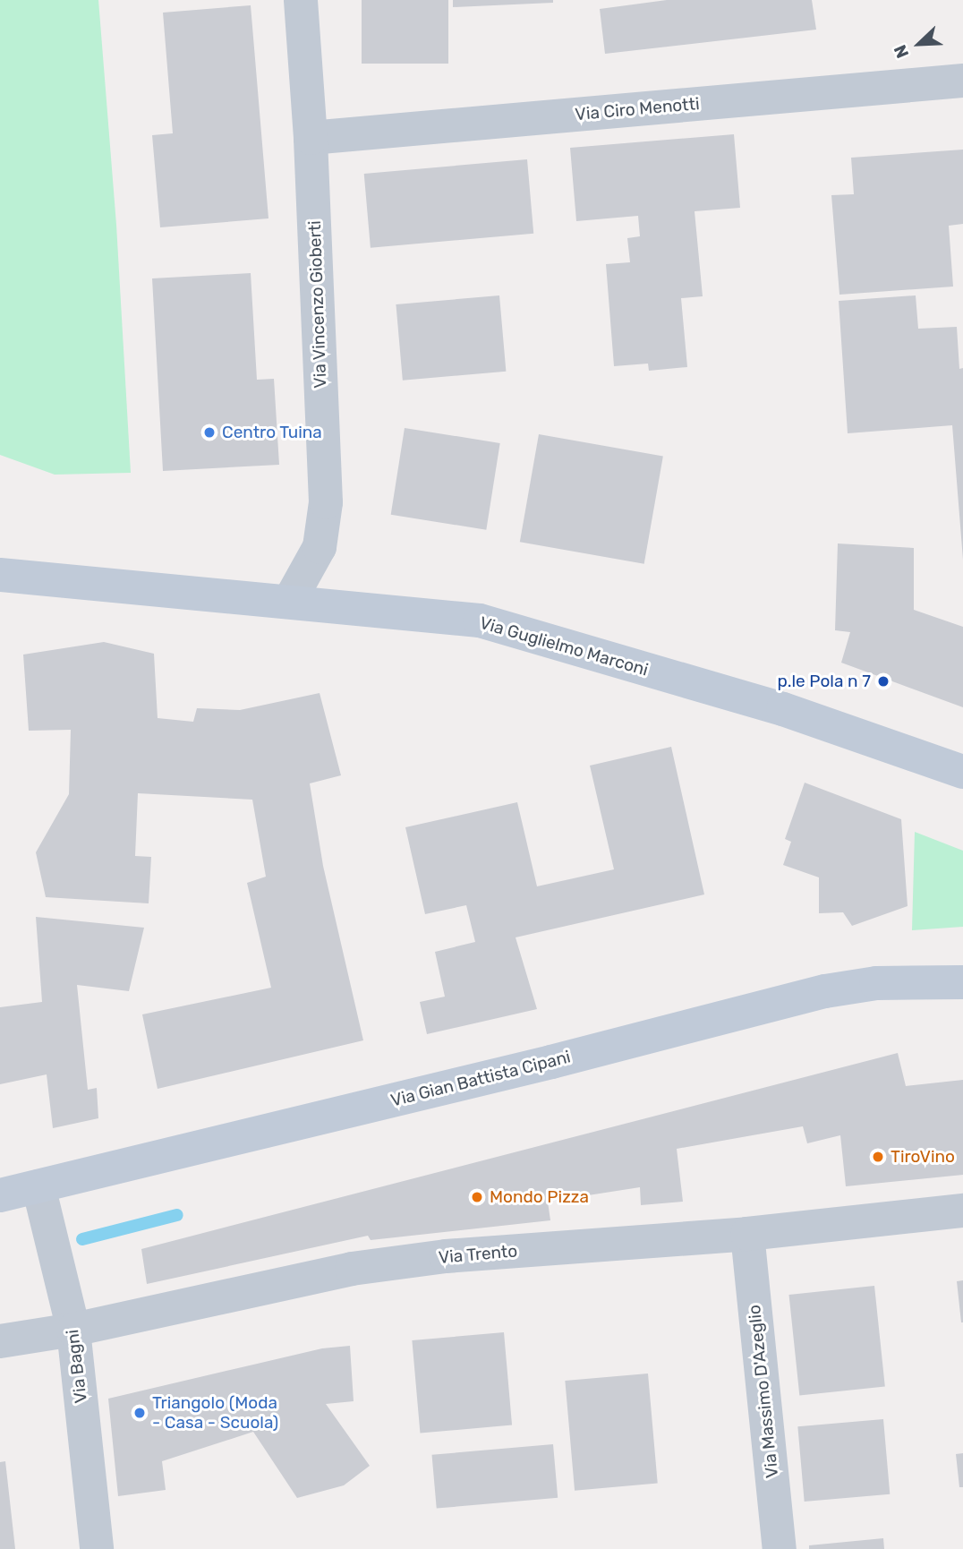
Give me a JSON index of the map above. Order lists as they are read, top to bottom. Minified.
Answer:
{"streets":{"main road":["Via Guglielmo Marconi","Via Gian Battista Cipani"],"street":["Via Ciro Menotti","Via Vincenzo Gioberti","Via Trento","Via Bagni","Via Massimo D'Azeglio"]},"crossings":[["Via Ciro Menotti","Via Vincenzo Gioberti"],["Via Vincenzo Gioberti","Via Guglielmo Marconi"],["Via Gian Battista Cipani","Via Bagni"],["Via Trento","Via Bagni"],["Via Trento","Via Massimo D'Azeglio"]],"places":["Centro Tuina","p.le Pola n 7","TiroVino","Mondo Pizza","Triangolo (Moda - Casa - Scuola)"],"north":"bottom left"}
